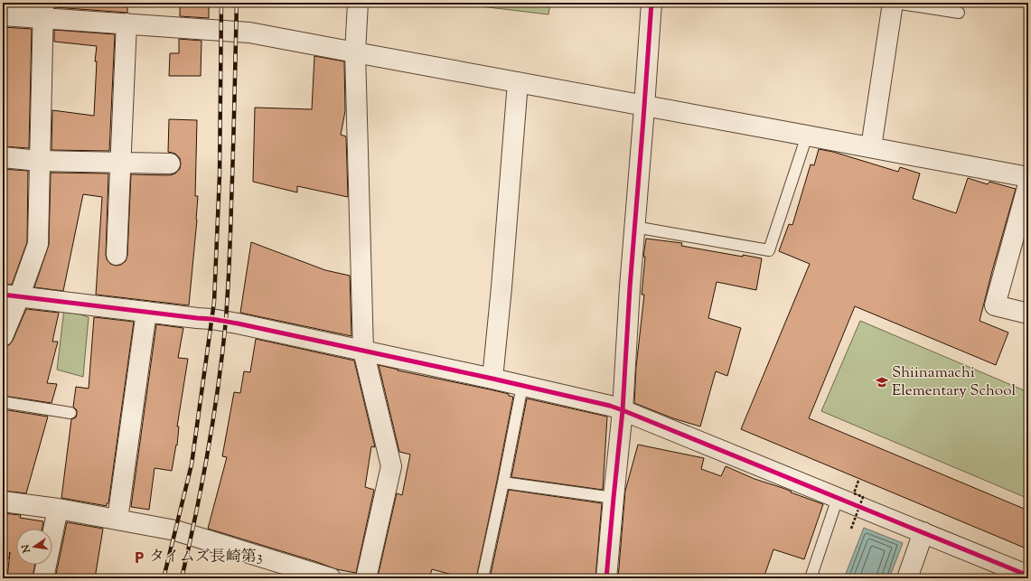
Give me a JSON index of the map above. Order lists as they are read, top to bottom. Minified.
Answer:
{"places":{"school or university":["Shiinamachi Elementary School"],"parking":["タイムズ長崎第3"]},"north":"left"}
